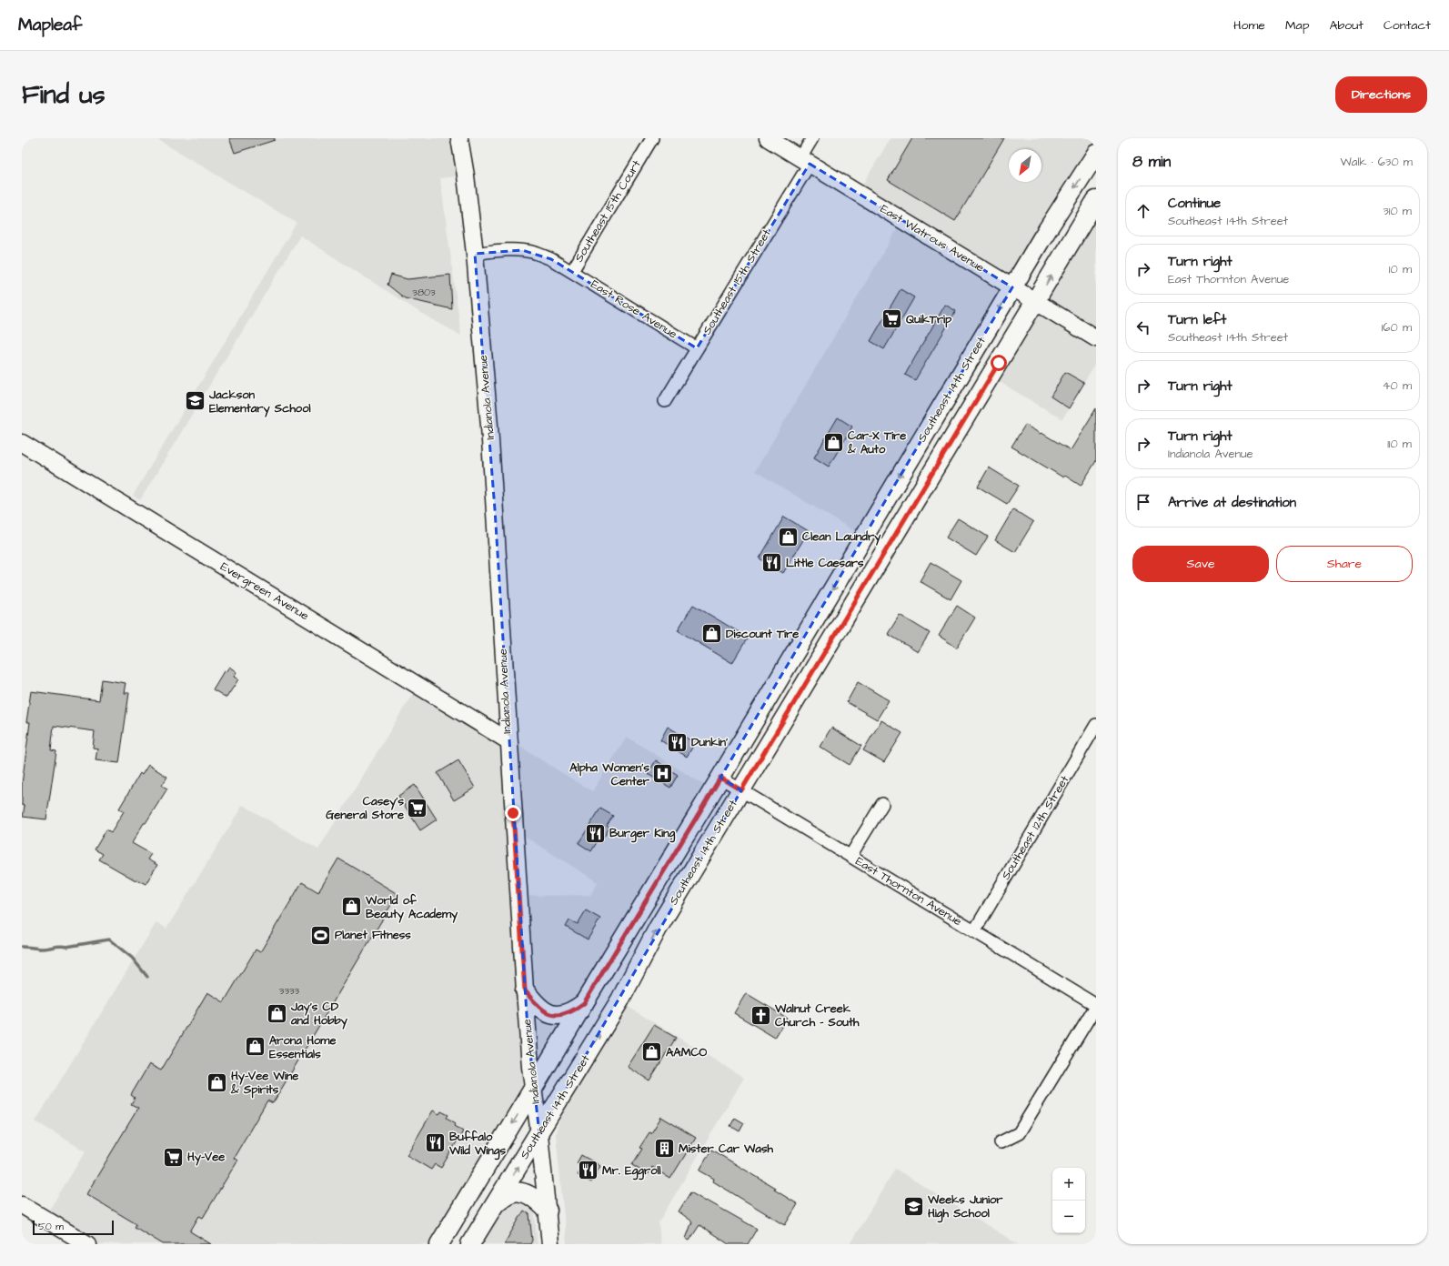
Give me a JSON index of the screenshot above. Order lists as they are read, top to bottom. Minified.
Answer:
{"streets":{"main road":["East Watrous Avenue","Southeast 14th Street","Indianola Avenue","Evergreen Avenue"],"street":["Southeast 15th Court","Southeast 15th Street","East Rose Avenue","Southeast 12th Street","East Thornton Avenue"]},"crossings":[["Southeast 15th Court","East Rose Avenue"],["Southeast 15th Court","Indianola Avenue"],["East Watrous Avenue","Southeast 15th Street"],["East Watrous Avenue","Southeast 14th Street"],["Southeast 15th Street","East Rose Avenue"],["Southeast 14th Street","Indianola Avenue"],["Southeast 14th Street","East Thornton Avenue"],["Indianola Avenue","Evergreen Avenue"],["Southeast 12th Street","East Thornton Avenue"]],"places":{"supermarket":["QuikTrip","Casey's General Store","Hy-Vee"],"school or university":["Jackson Elementary School","Weeks Junior High School"],"shop":["Car-X Tire & Auto","Clean Laundry","Discount Tire","World of Beauty Academy","Jay's CD and Hobby","Arona Home Essentials","AAMCO","Hy-Vee Wine & Spirits"],"restaurant":["Little Caesars","Dunkin'","Burger King","Buffalo Wild Wings","Mr. Eggroll"],"hospital":["Alpha Women's Center"],"sports":["Planet Fitness"],"church":["Walnut Creek Church - South"],"building":["Mister Car Wash"]},"house_numbers":["3803","3333"],"scale_bar":"50 m","north":"bottom left","page":{"header":"Mapleaf","nav":["Home","Map","About","Contact"],"buttons":["Directions",["Save","Share"]],"title":"Find us","heading":["8 min","Walk · 630 m"],"list":[["Continue","Southeast 14th Street","310 m"],["Turn right","East Thornton Avenue","10 m"],["Turn left","Southeast 14th Street","160 m"],["Turn right","40 m"],["Turn right","Indianola Avenue","110 m"],"Arrive at destination"],"map_buttons":["+","−"],"scale":"50 m"}}
